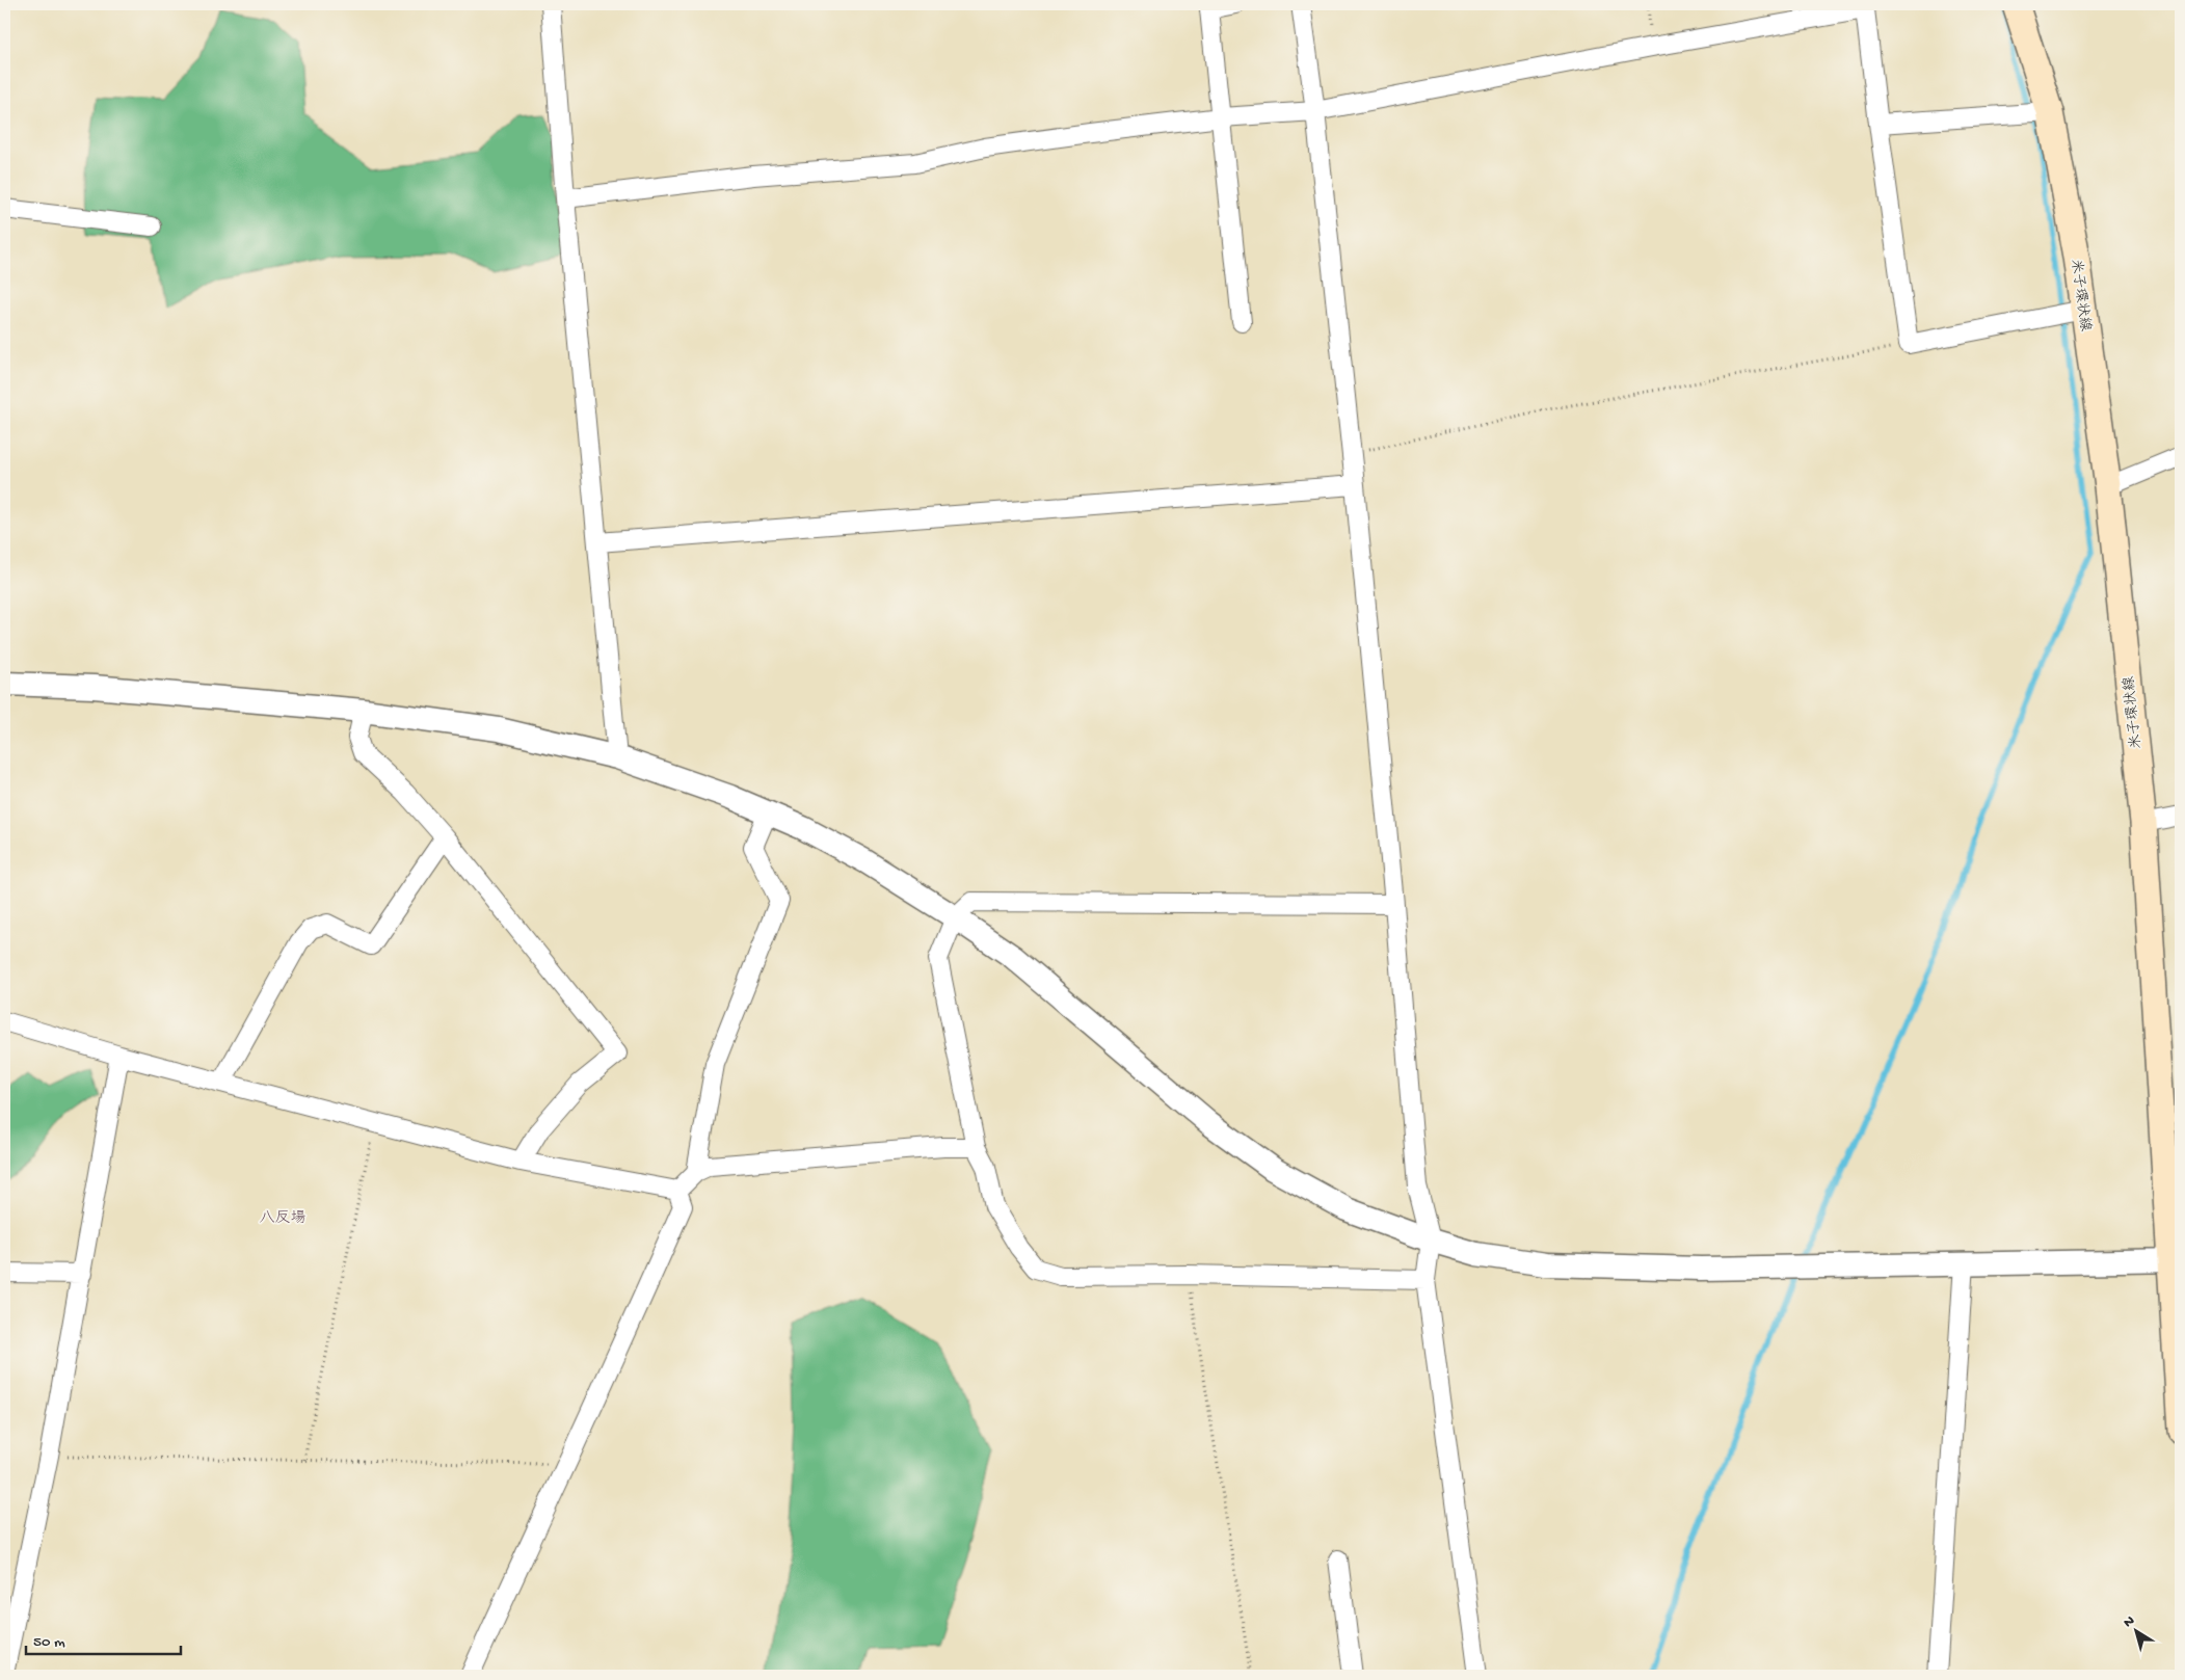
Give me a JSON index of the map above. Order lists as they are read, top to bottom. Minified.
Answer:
{"streets":{"main road":["米子環状線"]},"districts":["八反場"],"scale_bar":"50 m","north":"top left"}
